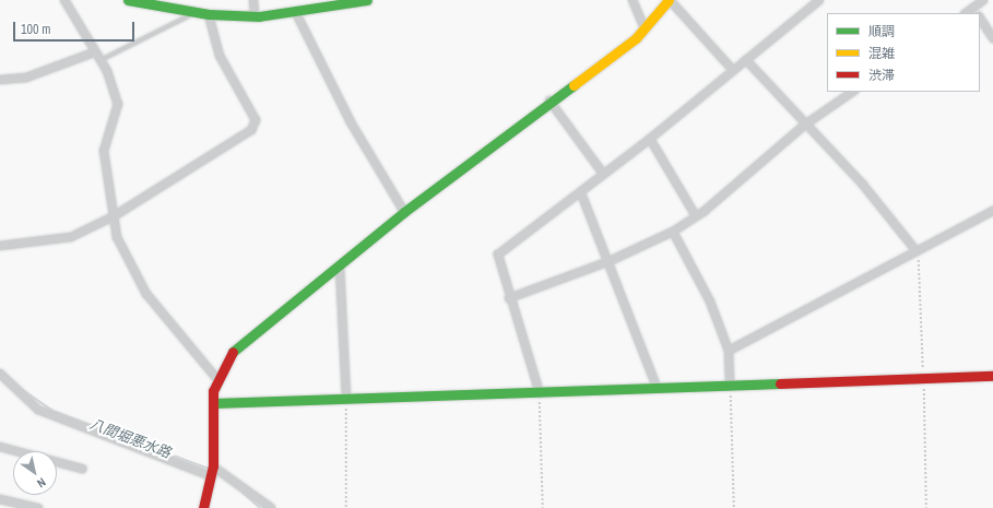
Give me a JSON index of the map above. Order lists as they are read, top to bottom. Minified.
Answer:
{"water":["八間堀悪水路"],"legend":["順調","混雑","渋滞"],"scale_bar":"100 m","north":"bottom right"}
